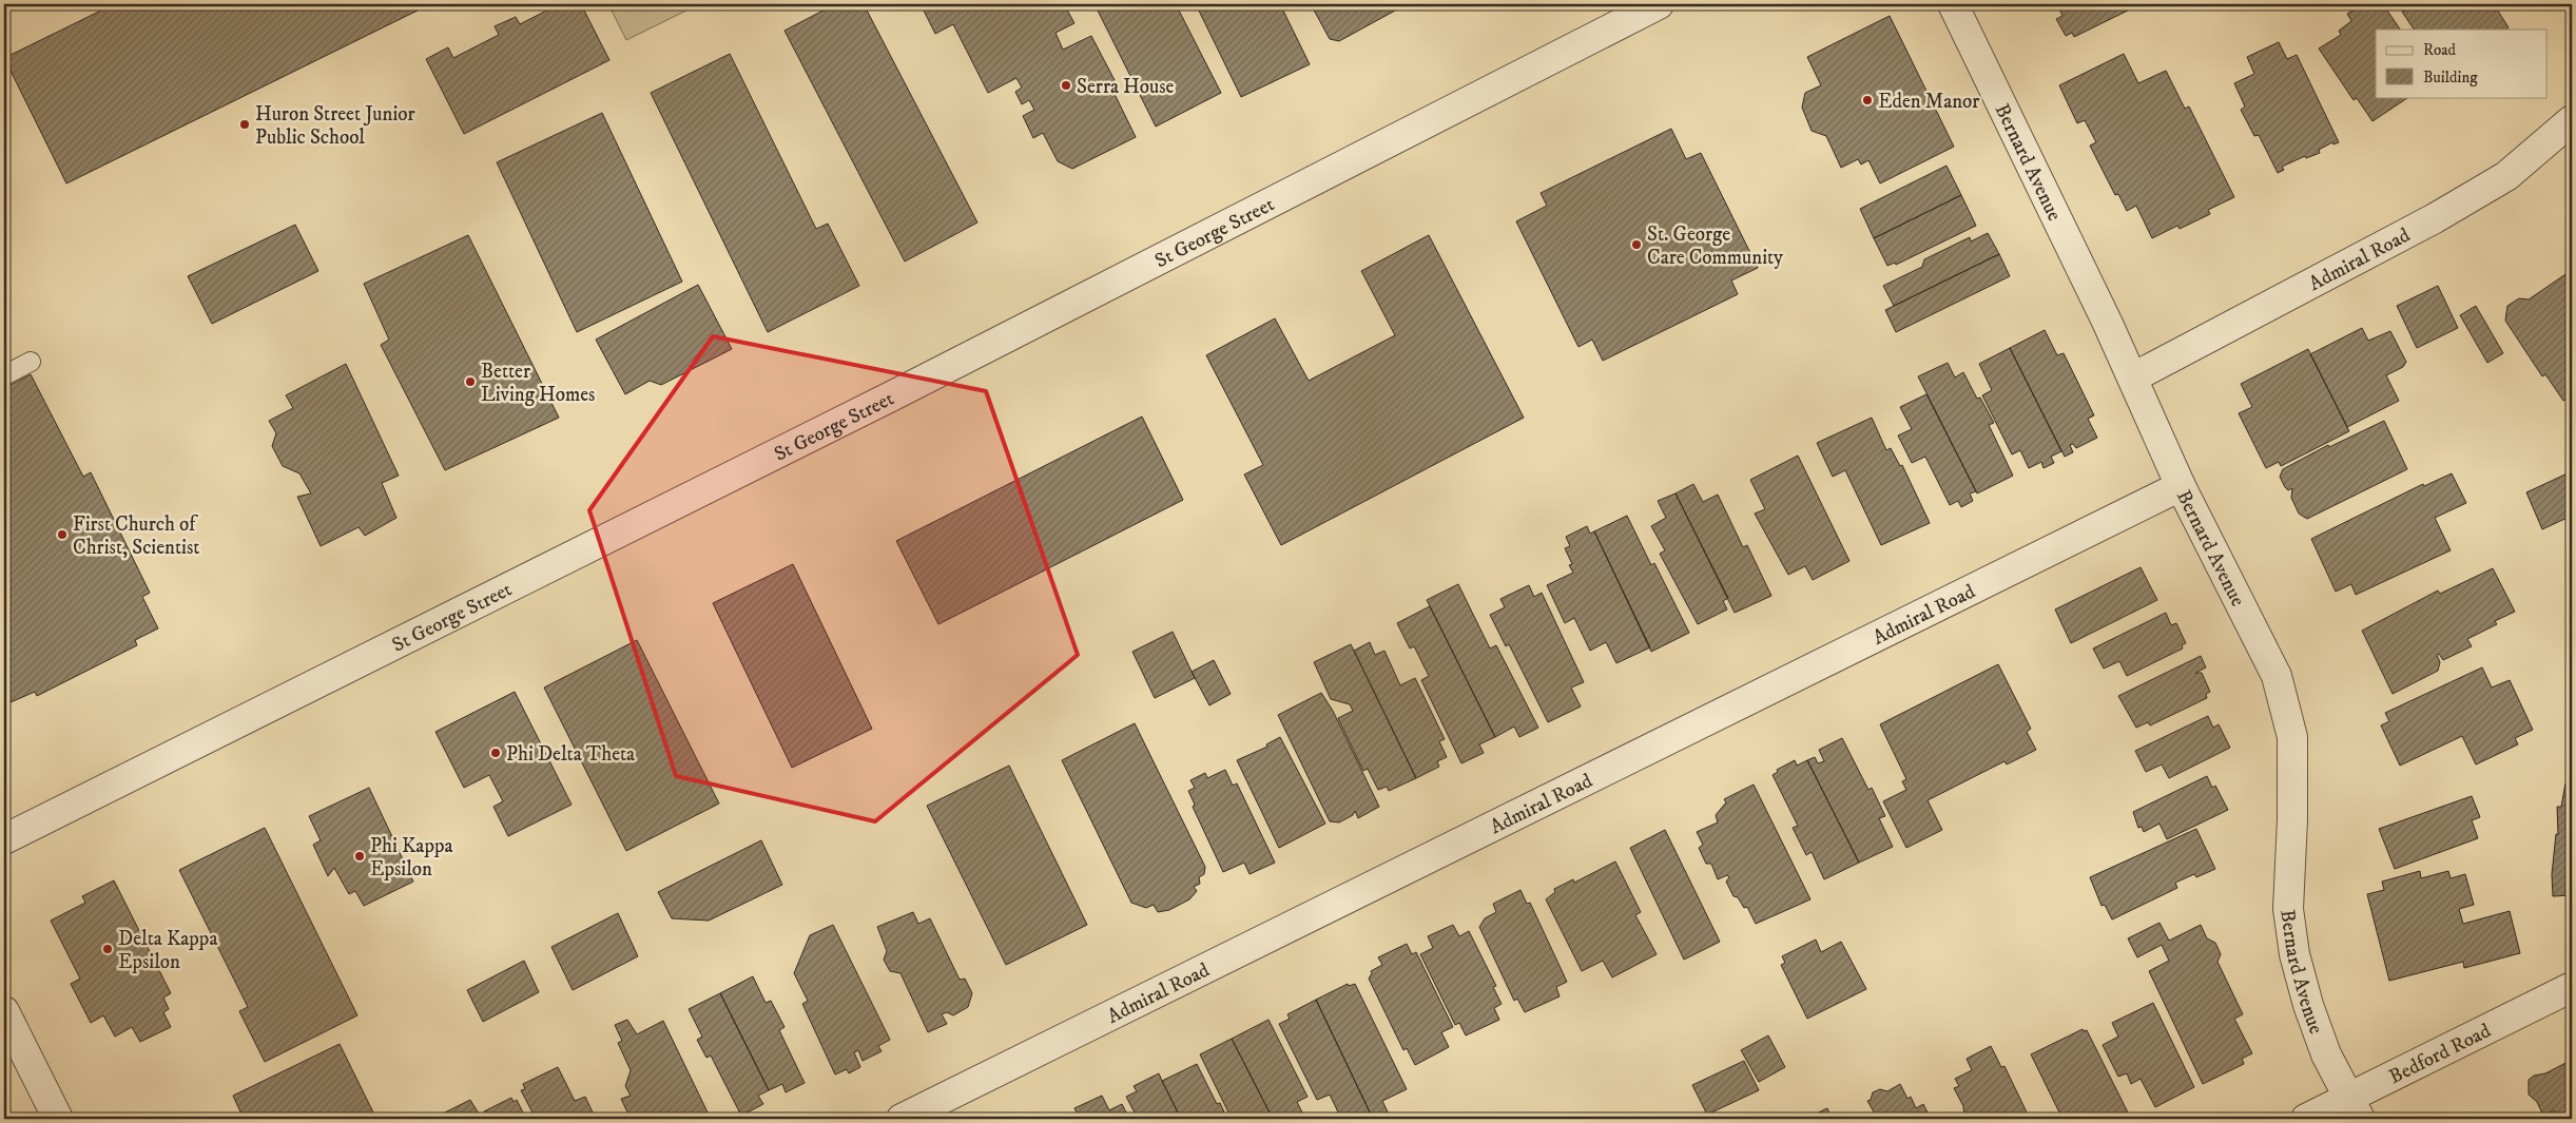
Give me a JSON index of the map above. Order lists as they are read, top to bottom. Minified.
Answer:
{"streets":{"street":["Bernard Avenue","St George Street","Admiral Road","Bedford Road"]},"crossings":[["Bernard Avenue","Admiral Road"],["Bernard Avenue","Bedford Road"]],"places":["Serra House","Eden Manor","Huron Street Junior Public School","St. George Care Community","Better Living Homes","First Church of Christ, Scientist","Phi Delta Theta","Phi Kappa Epsilon","Delta Kappa Epsilon"],"legend":["Road","Building"]}
